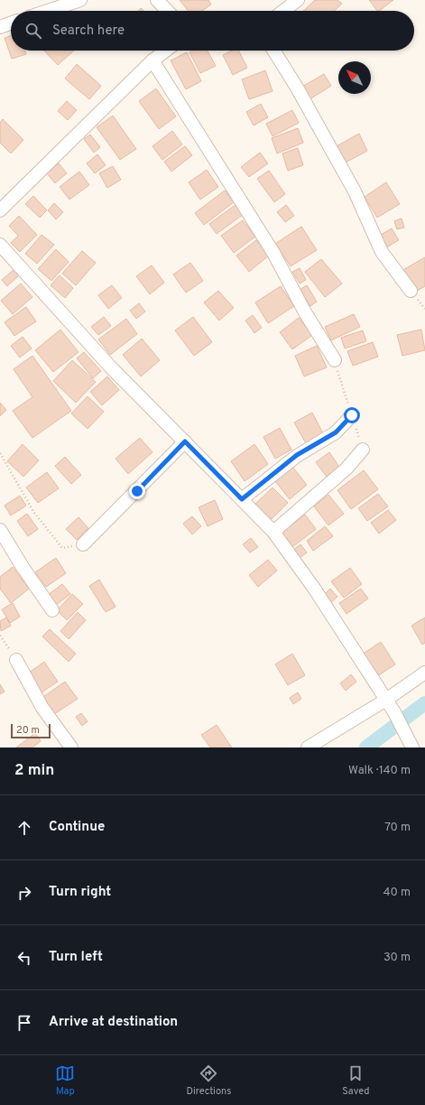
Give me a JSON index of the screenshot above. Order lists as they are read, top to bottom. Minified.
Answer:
{"scale_bar":"20 m","north":"top left","page":{"search":"Search here","scale":"20 m","heading":["2 min","Walk · 140 m"],"list":[["Continue","70 m"],["Turn right","40 m"],["Turn left","30 m"],"Arrive at destination"],"nav":["Map","Directions","Saved"]}}
